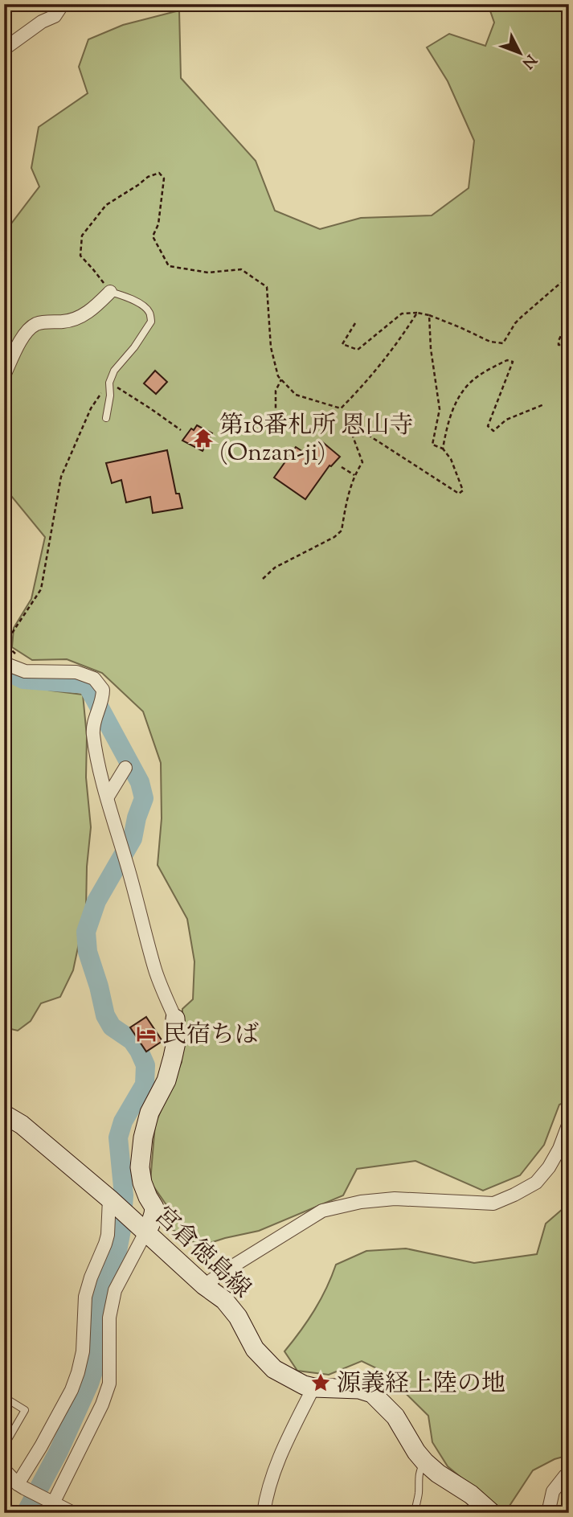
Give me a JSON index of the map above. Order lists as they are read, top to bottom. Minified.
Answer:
{"streets":{"main road":["宮倉徳島線"]},"places":{"temple":["第18番札所 恩山寺 (Onzan-ji)"],"hotel":["民宿ちば"],"place":["源義経上陸の地"]},"north":"bottom right"}
